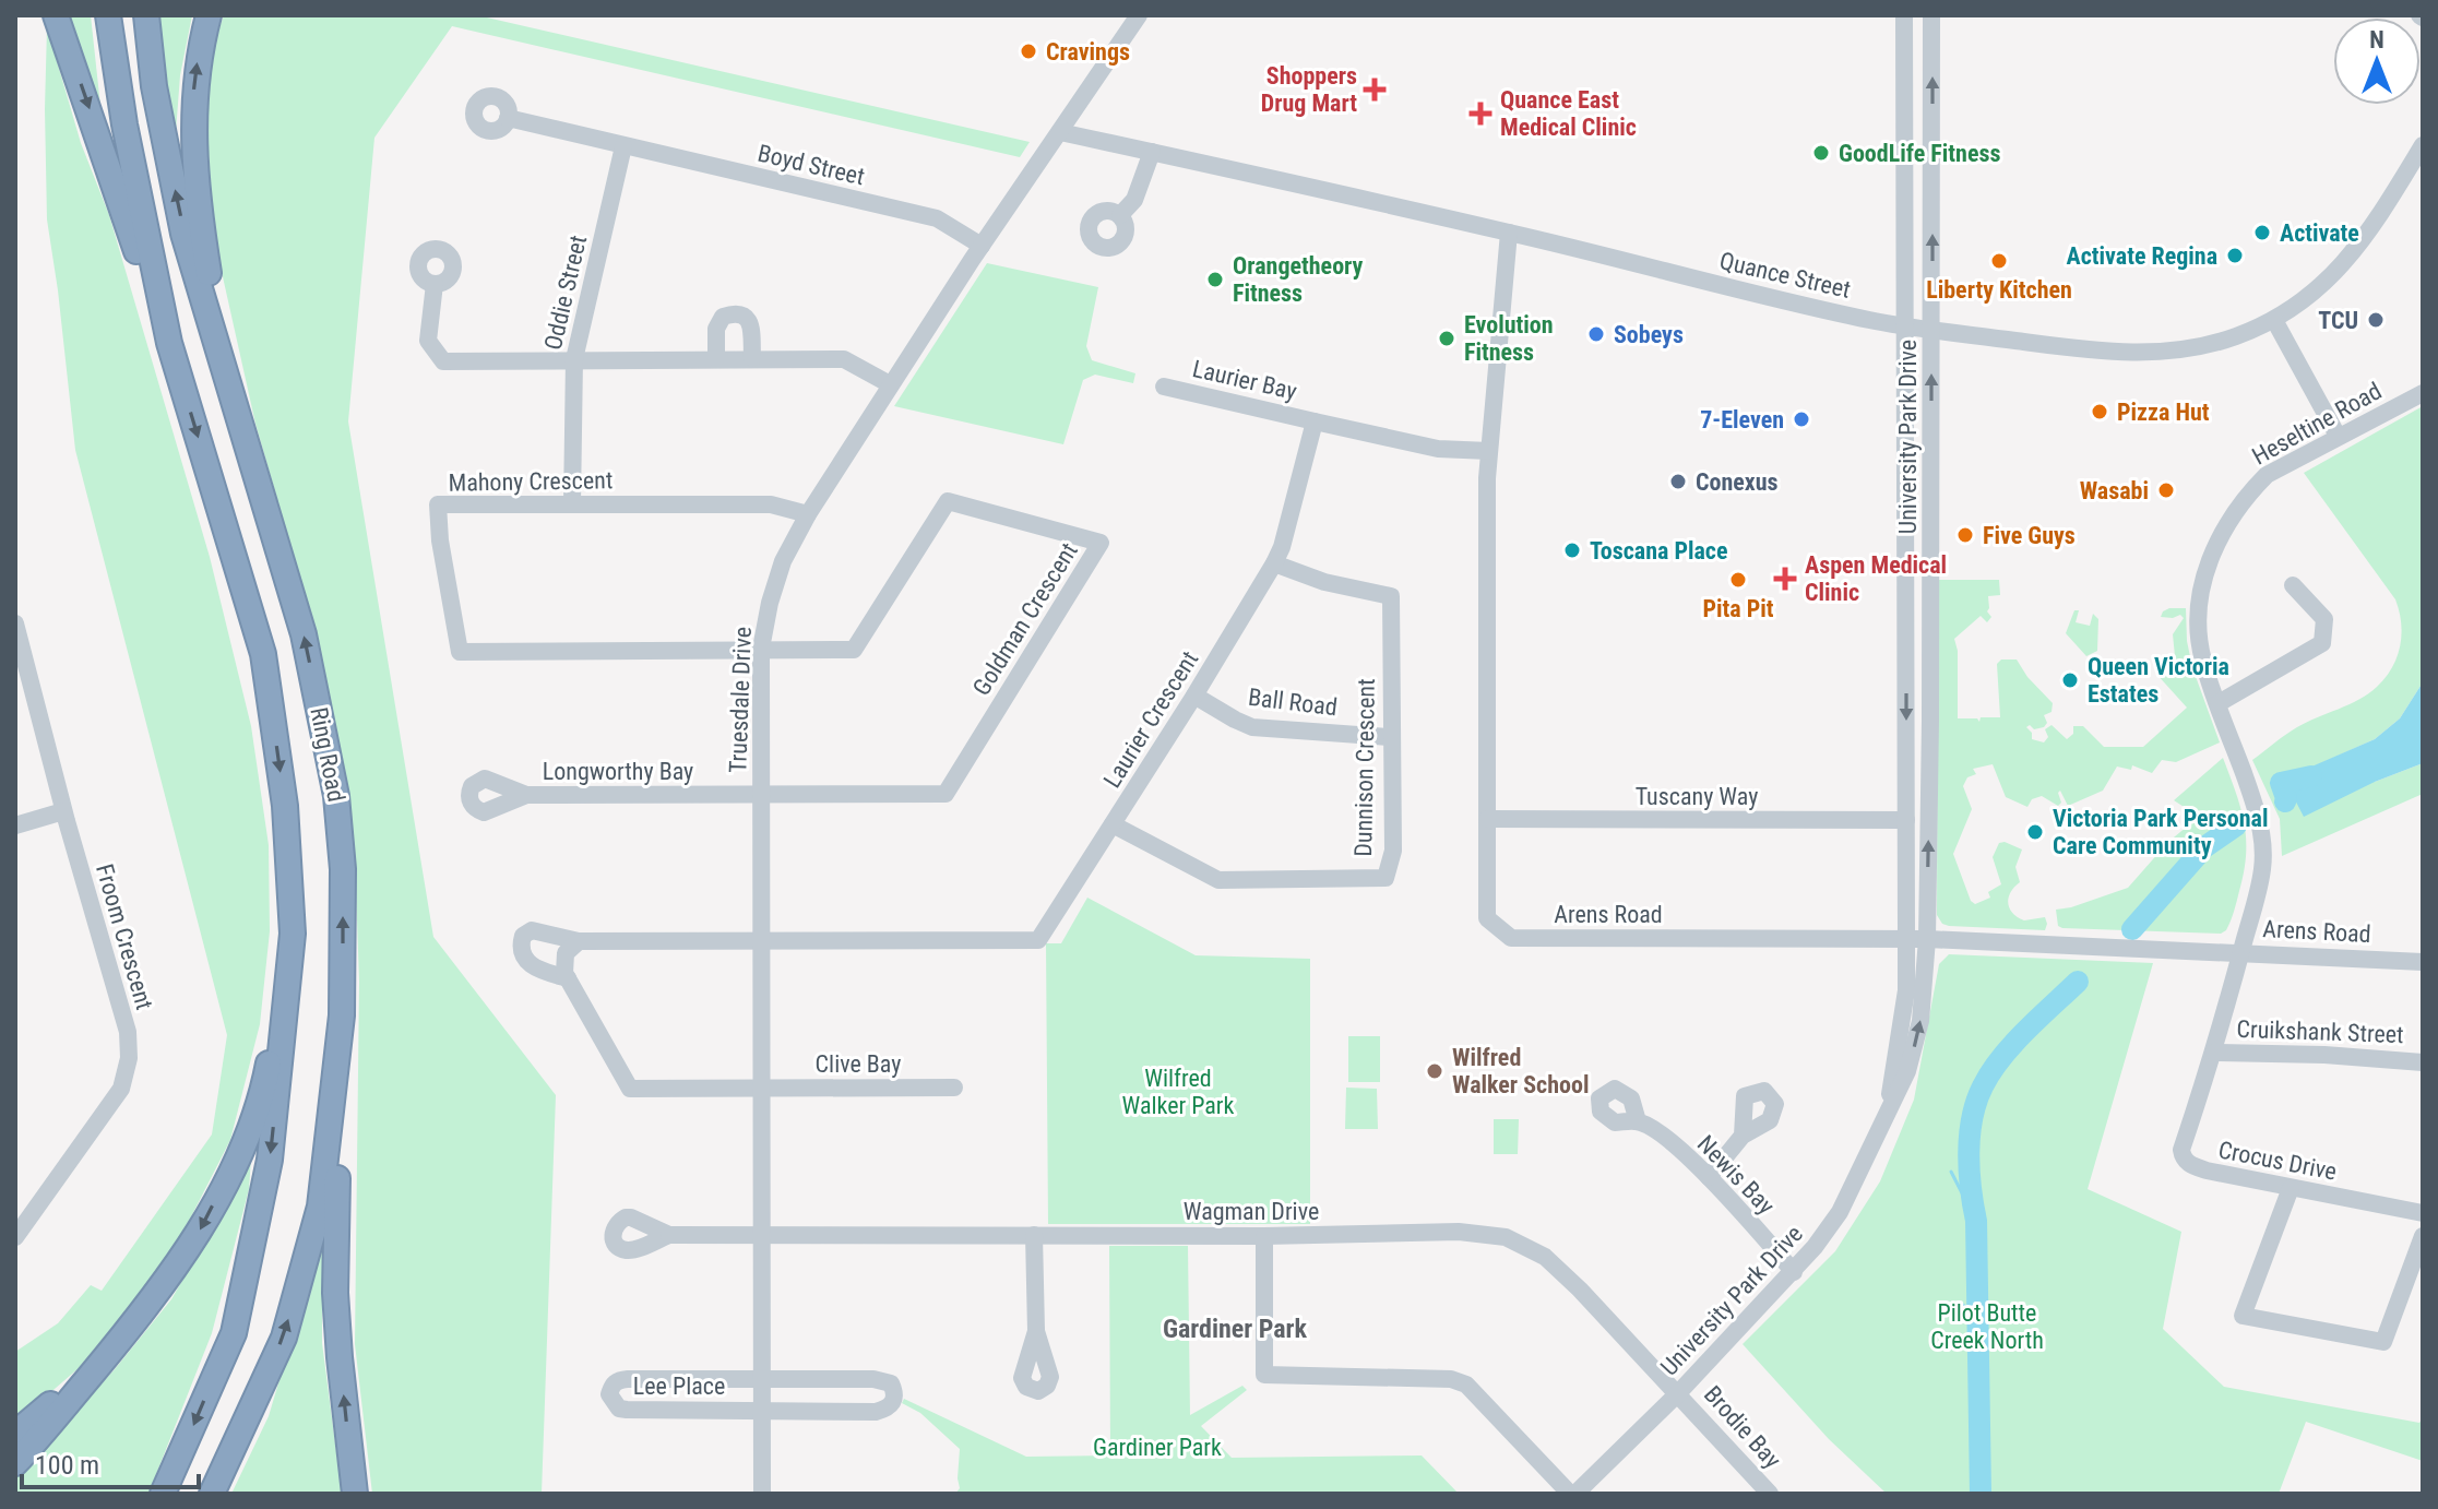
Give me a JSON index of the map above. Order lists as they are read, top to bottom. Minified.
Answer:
{"streets":{"highway":["Ring Road"],"street":["Boyd Street","Quance Street","Oddie Street","Laurier Bay","Heseltine Road","University Park Drive","Mahony Crescent","Goldman Crescent","Truesdale Drive","Ball Road","Laurier Crescent","Dunnison Crescent","Longworthy Bay","Tuscany Way","Arens Road","Froom Crescent","Cruikshank Street","Clive Bay","Crocus Drive","Newis Bay","Wagman Drive","Lee Place","Brodie Bay"]},"crossings":[["Boyd Street","Oddie Street"],["Boyd Street","Truesdale Drive"],["Quance Street","University Park Drive"],["Quance Street","Truesdale Drive"],["Quance Street","Arens Road"],["Oddie Street","Mahony Crescent"],["Laurier Bay","Laurier Crescent"],["Heseltine Road","Arens Road"],["Heseltine Road","Crocus Drive"],["University Park Drive","Tuscany Way"],["University Park Drive","Arens Road"],["University Park Drive","Newis Bay"],["University Park Drive","Wagman Drive"],["University Park Drive","Brodie Bay"],["Mahony Crescent","Goldman Crescent"],["Mahony Crescent","Truesdale Drive"],["Goldman Crescent","Truesdale Drive"],["Goldman Crescent","Longworthy Bay"],["Truesdale Drive","Laurier Crescent"],["Truesdale Drive","Longworthy Bay"],["Truesdale Drive","Clive Bay"],["Truesdale Drive","Wagman Drive"],["Truesdale Drive","Lee Place"],["Ball Road","Laurier Crescent"],["Ball Road","Dunnison Crescent"],["Laurier Crescent","Dunnison Crescent"],["Tuscany Way","Arens Road"],["Arens Road","Crocus Drive"],["Cruikshank Street","Crocus Drive"],["Wagman Drive","Brodie Bay"]],"districts":["Gardiner Park"],"parks":["Wilfred Walker Park","Pilot Butte Creek North","Gardiner Park"],"places":{"other":["Cravings","GoodLife Fitness","Activate","Activate Regina","Liberty Kitchen","Orangetheory Fitness","TCU","Sobeys","Evolution Fitness","Pizza Hut","7-Eleven","Conexus","Wasabi","Five Guys","Toscana Place","Pita Pit","Queen Victoria Estates","Victoria Park Personal Care Community","Wilfred Walker School"],"health":["Shoppers Drug Mart","Quance East Medical Clinic","Aspen Medical Clinic"]},"scale_bar":"100 m","north":"top"}
